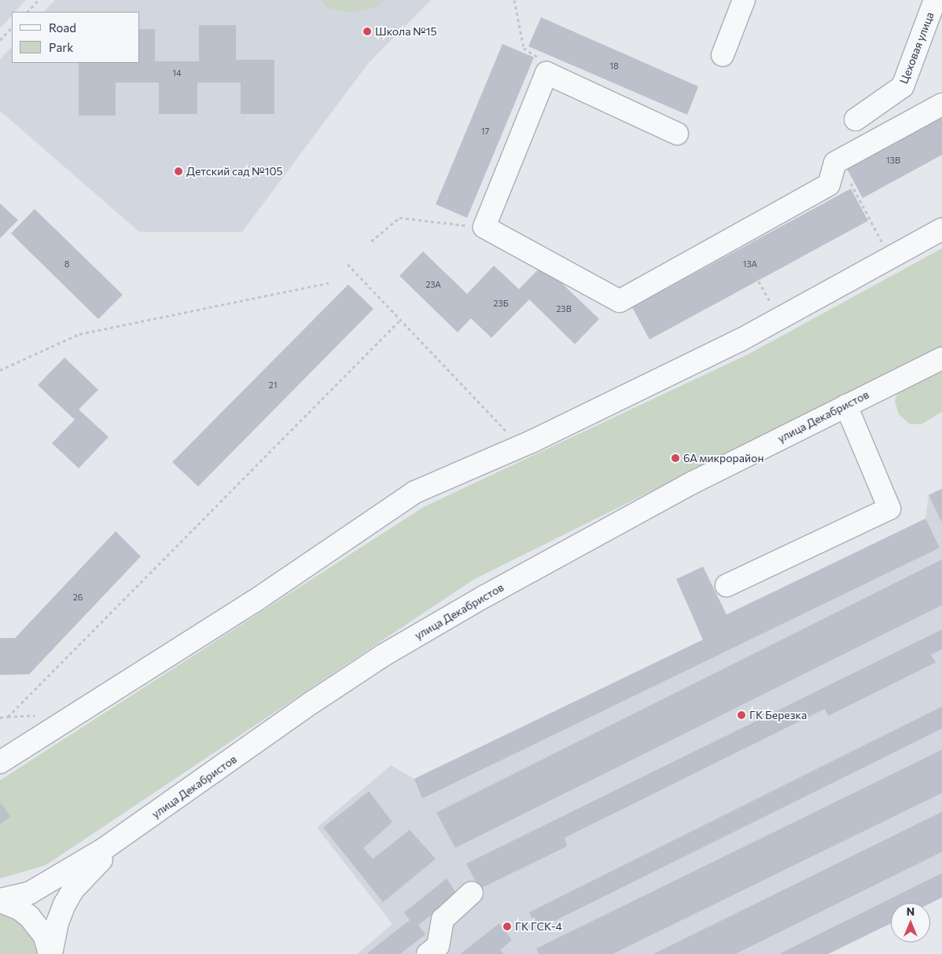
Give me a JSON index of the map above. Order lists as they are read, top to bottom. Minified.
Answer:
{"streets":{"street":["Цеховая улица","улица Декабристов"]},"places":["Школа №15","Детский сад №105","6А микрорайон","ГК Березка","ГК ГСК-4"],"house_numbers":["18","14","17","13В","8","13А","23А","23Б","23В","21","26"],"legend":["Road","Park"],"north":"top"}
